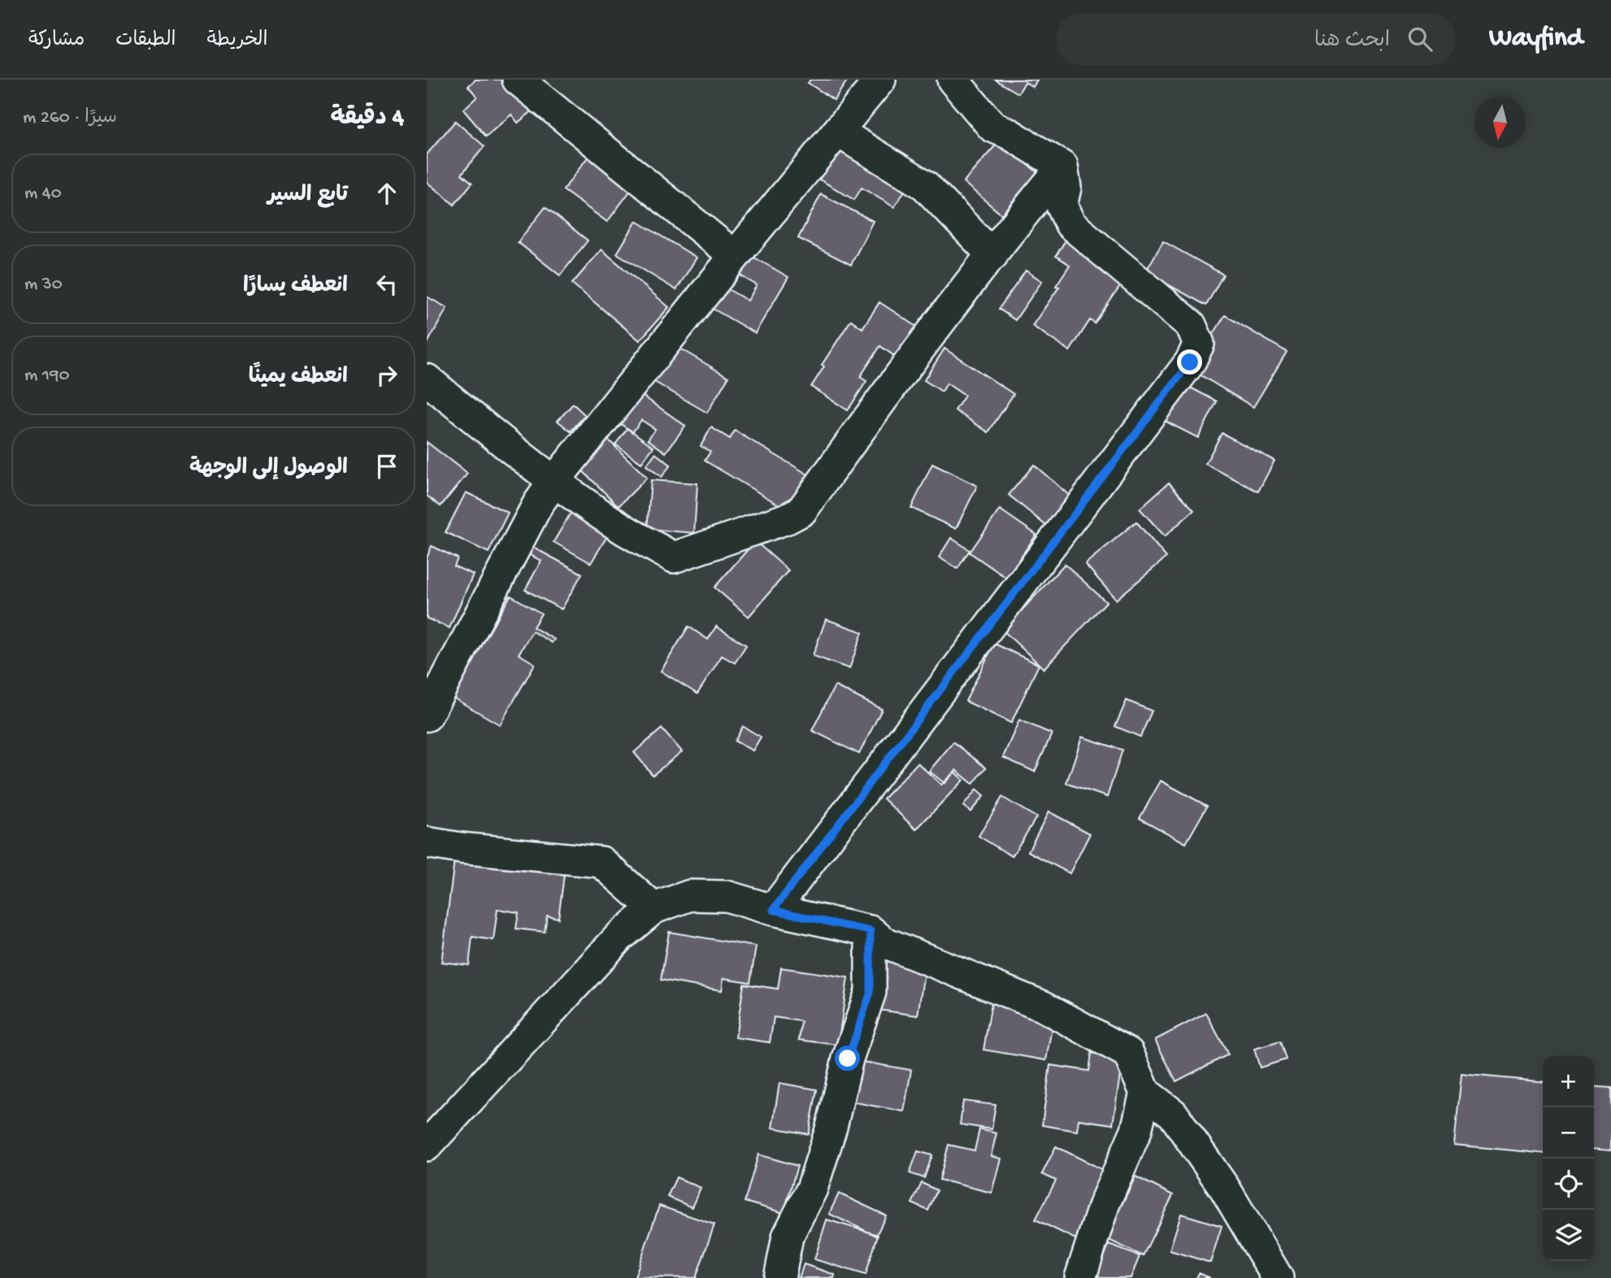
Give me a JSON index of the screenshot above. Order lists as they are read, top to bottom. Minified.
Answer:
{"north":"bottom","page":{"header":"Wayfind","search":"ابحث هنا","nav":["الخريطة","الطبقات","مشاركة"],"heading":["4 دقيقة","سيرًا · 260 m"],"list":[["تابع السير","40 m"],["انعطف يسارًا","30 m"],["انعطف يمينًا","190 m"],"الوصول إلى الوجهة"],"map_buttons":["+","−"]}}
